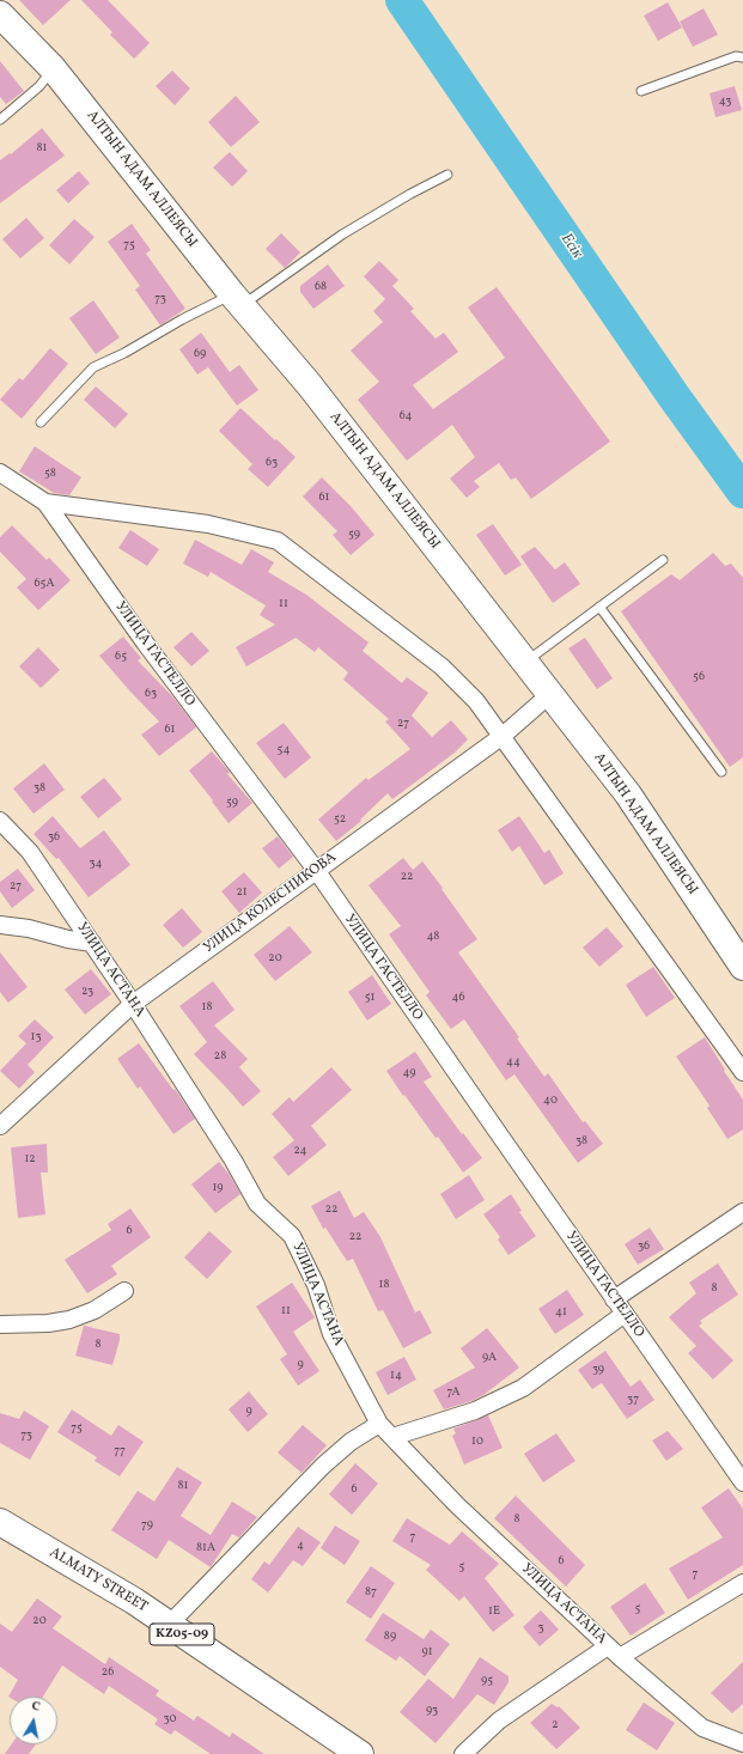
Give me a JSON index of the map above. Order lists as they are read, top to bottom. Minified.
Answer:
{"streets":{"main road":["АЛТЫН АДАМ АЛЛЕЯСЫ","ALMATY STREET","KZ05-09"],"street":["УЛИЦА ГАСТЕЛЛО","УЛИЦА КОЛЕСНИКОВА","УЛИЦА АСТАНА"]},"crossings":[["АЛТЫН АДАМ АЛЛЕЯСЫ","УЛИЦА КОЛЕСНИКОВА"],["УЛИЦА ГАСТЕЛЛО","УЛИЦА КОЛЕСНИКОВА"],["УЛИЦА КОЛЕСНИКОВА","УЛИЦА АСТАНА"]],"water":["Есік"],"house_numbers":["43","81","75","68","73","69","64","63","58","61","59","65А","11","65","56","63","27","61","54","38","59","52","36","34","22","27","21","48","20","23","51","46","18","13","28","44","49","40","38","24","12","19","22","6","22","36","18","8","11","41","8","9А","9","39","14","7А","37","9","75","73","10","77","81","6","8","79","7","4","81А","6","5","7","87","5","1Е","20","3","89","91","26","95","93","30","2"],"north":"top"}
